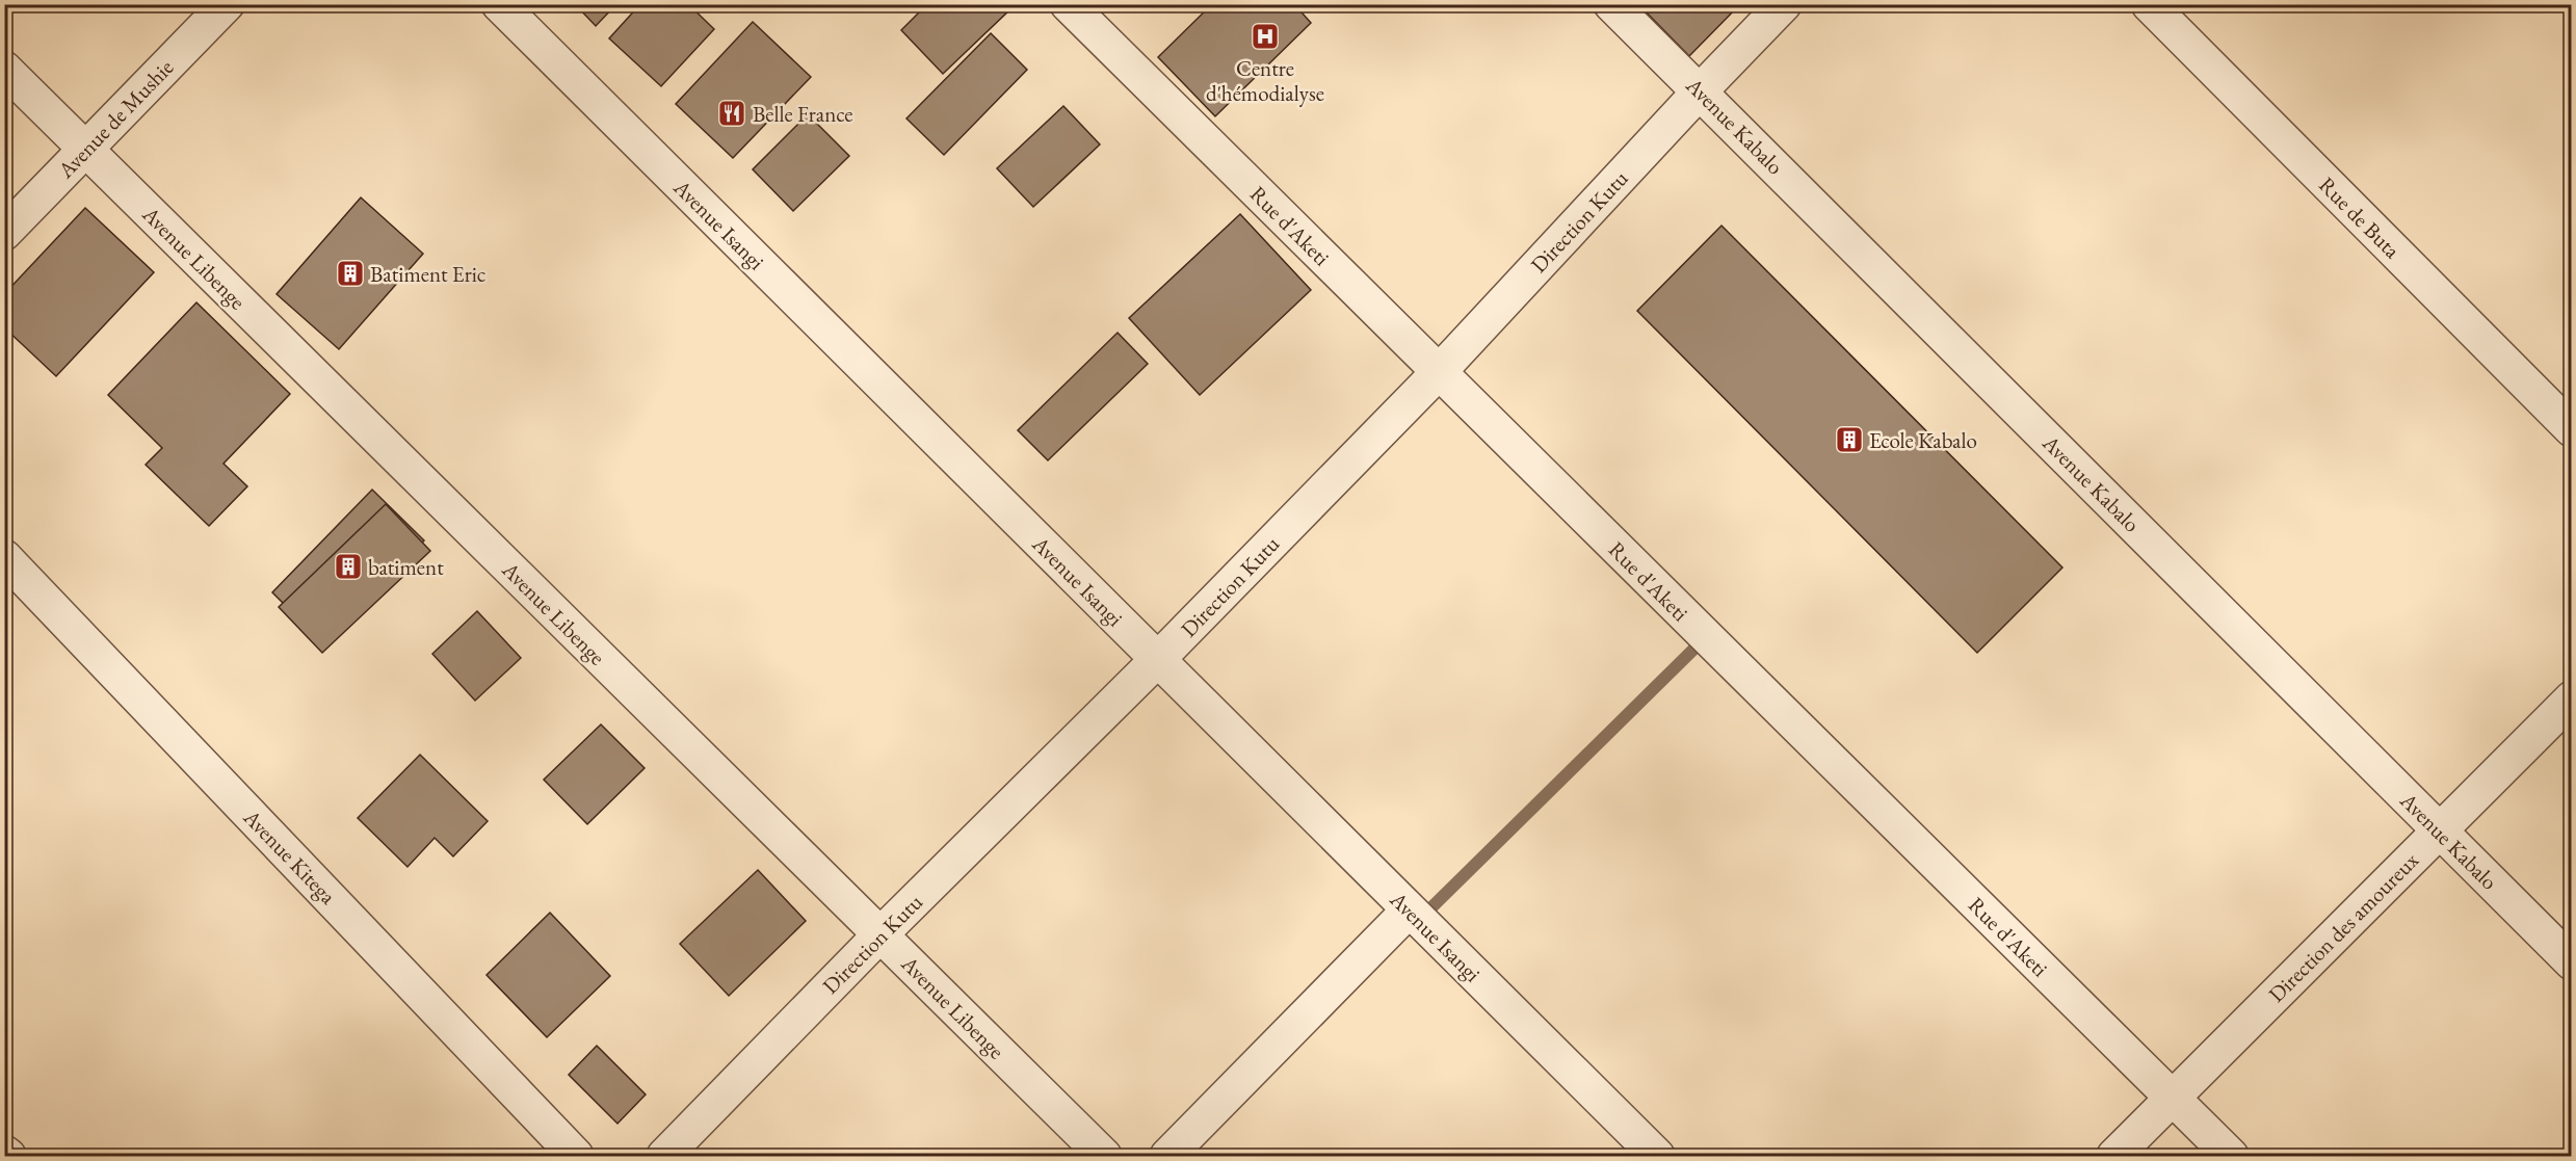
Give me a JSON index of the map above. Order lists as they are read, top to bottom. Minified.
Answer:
{"streets":{"street":["Avenue de Mushie","Avenue Kabalo","Rue de Buta","Direction Kutu","Avenue Isangi","Rue d'Aketi","Avenue Libenge","Avenue Kitega","Direction des amoureux"]},"crossings":[["Avenue de Mushie","Avenue Libenge"],["Avenue Kabalo","Direction Kutu"],["Avenue Kabalo","Direction des amoureux"],["Direction Kutu","Avenue Isangi"],["Direction Kutu","Rue d'Aketi"],["Direction Kutu","Avenue Libenge"],["Rue d'Aketi","Direction des amoureux"]],"places":{"hospital":["Centre d'hémodialyse"],"restaurant":["Belle France"],"building":["Batiment Eric","Ecole Kabalo","batiment"]}}
